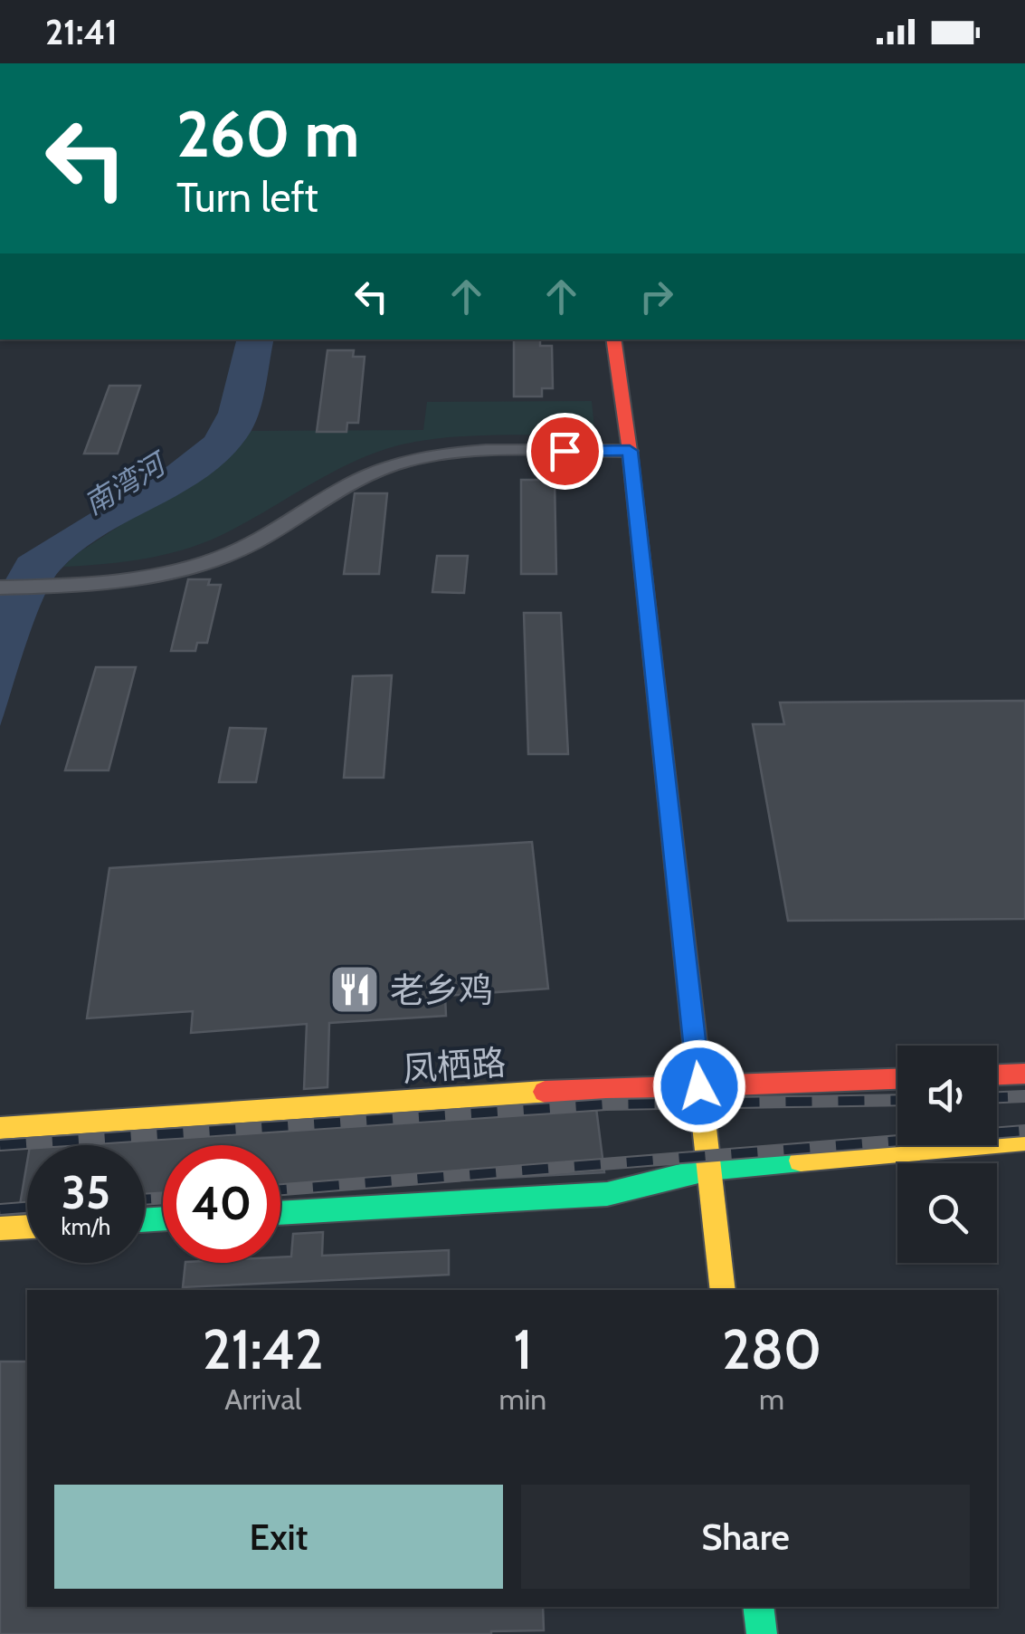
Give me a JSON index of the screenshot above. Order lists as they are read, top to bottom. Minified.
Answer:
{"streets":{"main road":["凤栖路"]},"water":["南湾河"],"places":{"restaurant":["老乡鸡"]},"page":{"status":"21:41","turn":["260 m","Turn left"],"speed":"35 km/h","limit":"40","eta":["21:42","Arrival","1","min","280","m"],"buttons":["Exit","Share"]}}
